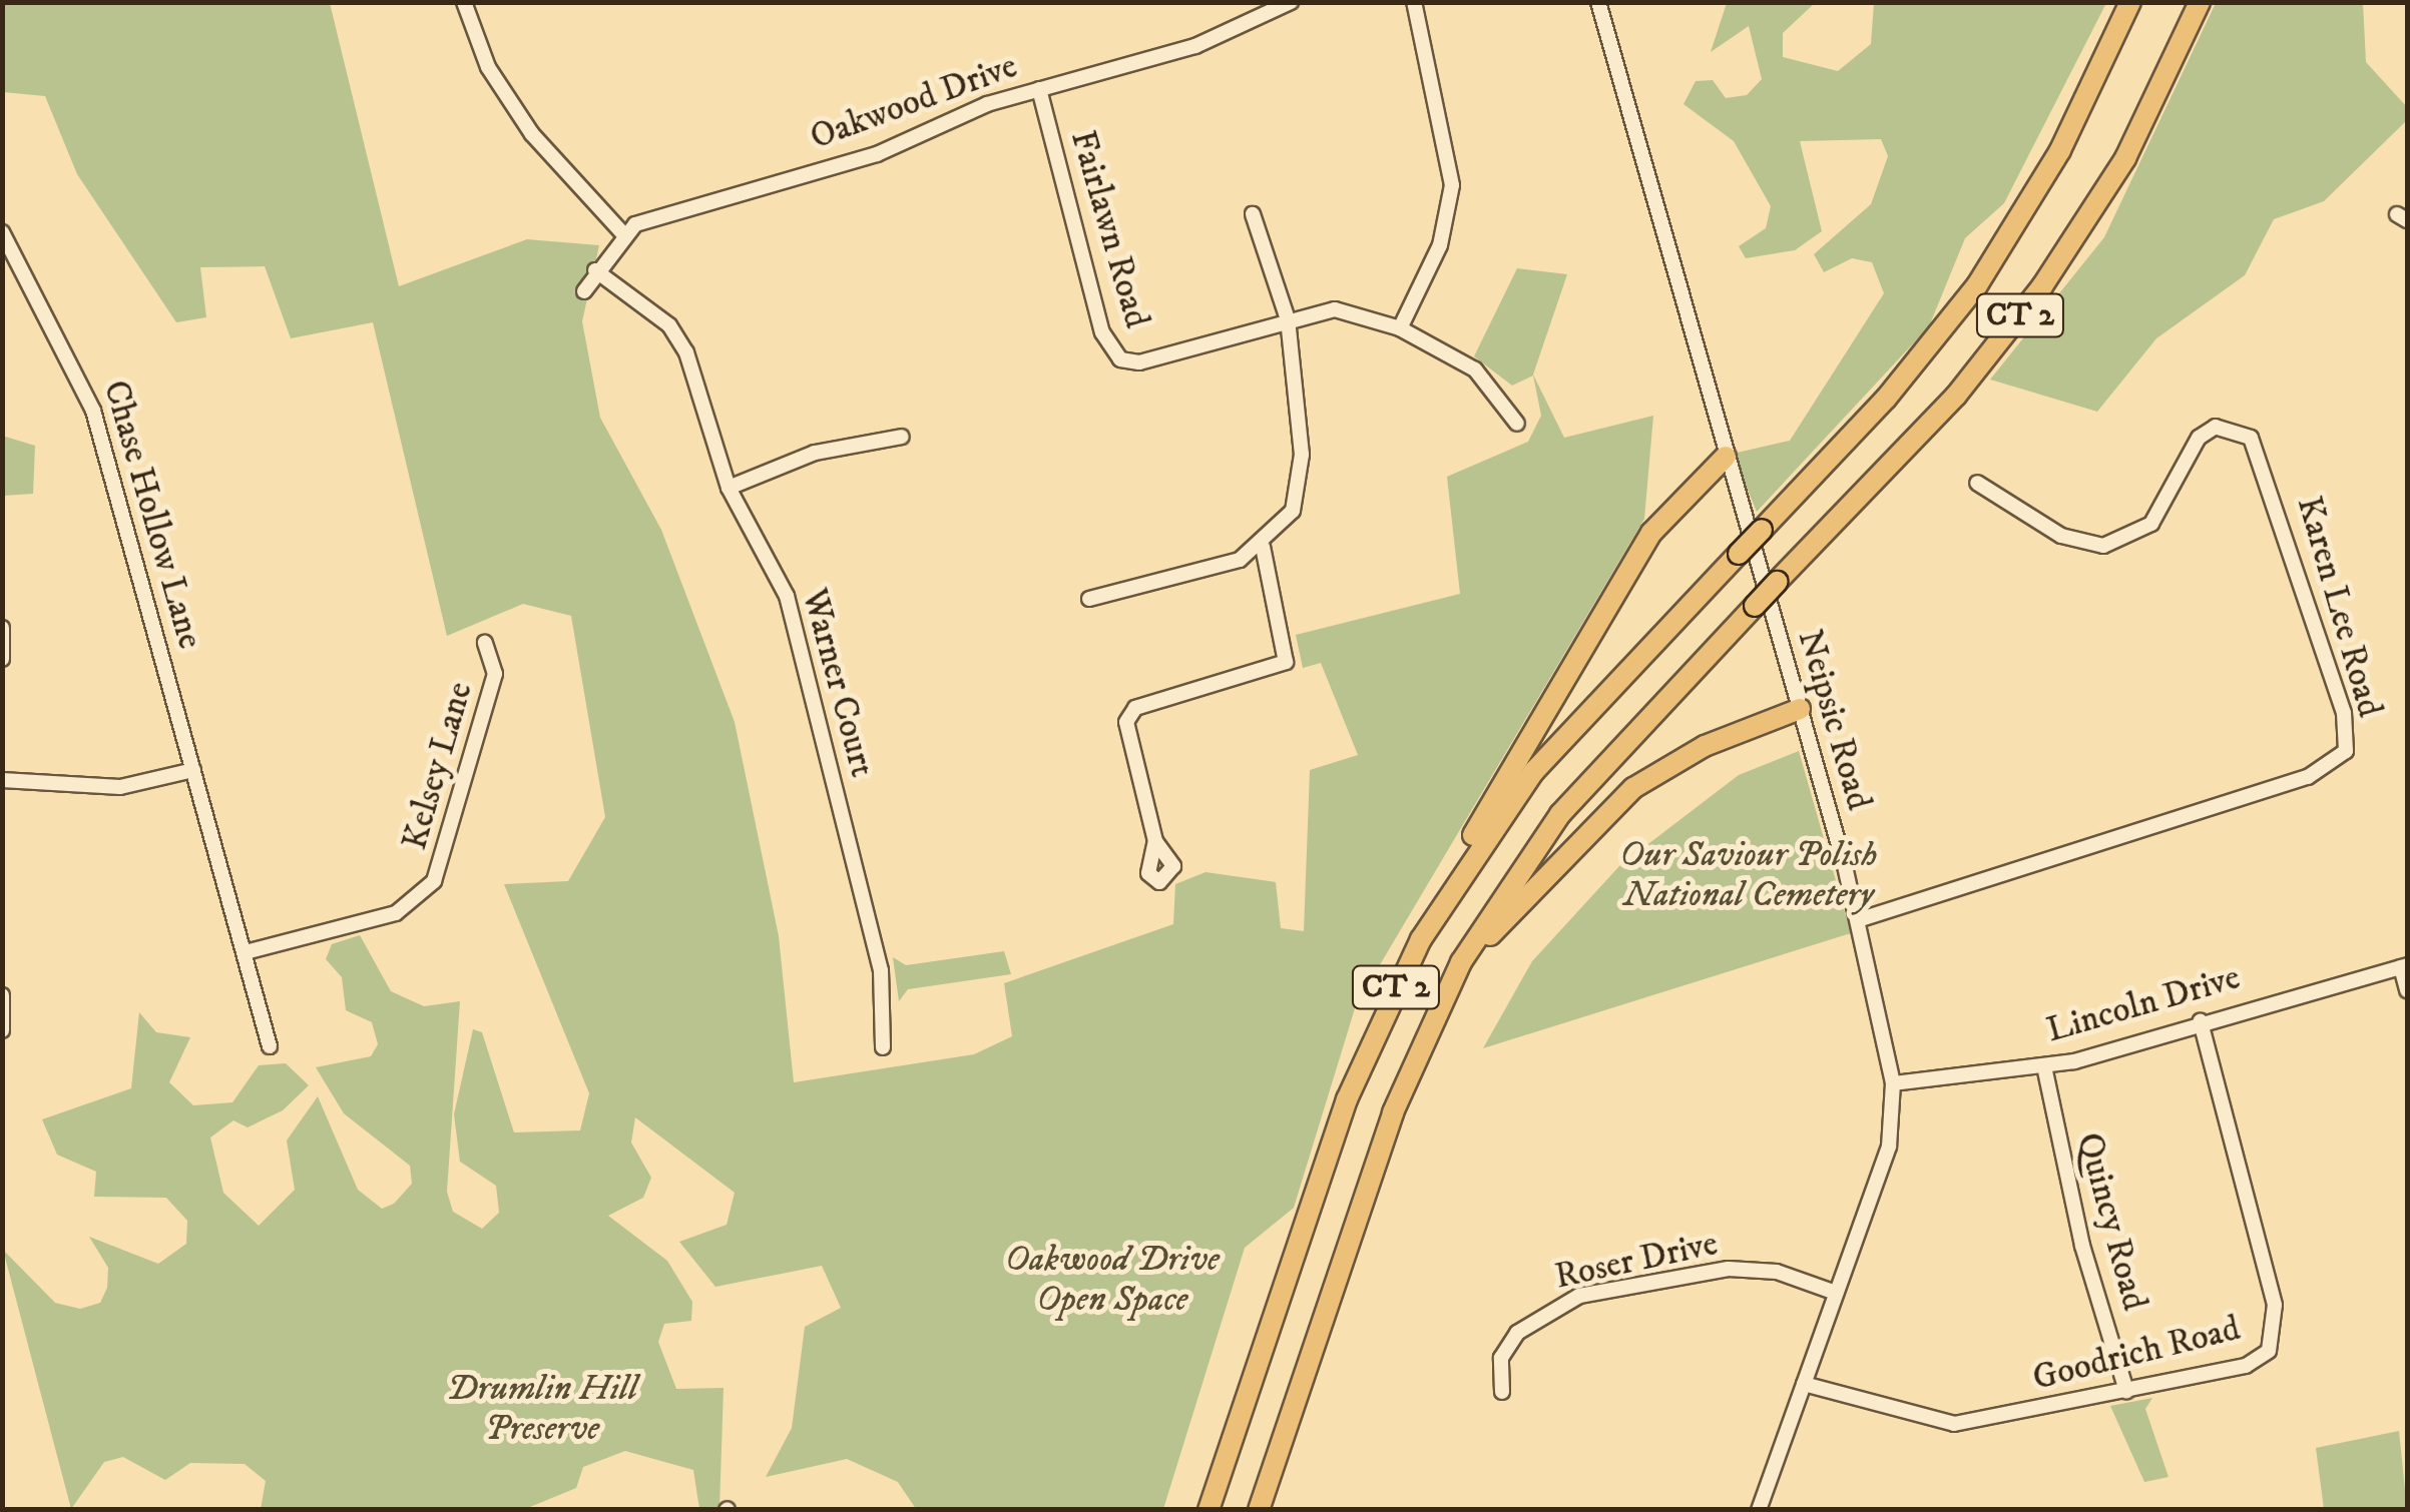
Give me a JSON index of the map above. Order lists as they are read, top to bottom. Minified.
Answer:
{"streets":{"highway":["CT 2"],"street":["Oakwood Drive","Fairlawn Road","Chase Hollow Lane","Karen Lee Road","Warner Court","Neipsic Road","Kelsey Lane","Lincoln Drive","Quincy Road","Roser Drive","Goodrich Road"]},"crossings":[["Oakwood Drive","Fairlawn Road"],["Oakwood Drive","Warner Court"],["Chase Hollow Lane","Kelsey Lane"],["Karen Lee Road","Neipsic Road"],["Neipsic Road","Lincoln Drive"],["Neipsic Road","Roser Drive"],["Neipsic Road","Goodrich Road"],["Lincoln Drive","Quincy Road"],["Lincoln Drive","Goodrich Road"],["Quincy Road","Goodrich Road"]],"parks":["Our Saviour Polish National Cemetery","Oakwood Drive Open Space","Drumlin Hill Preserve"]}
